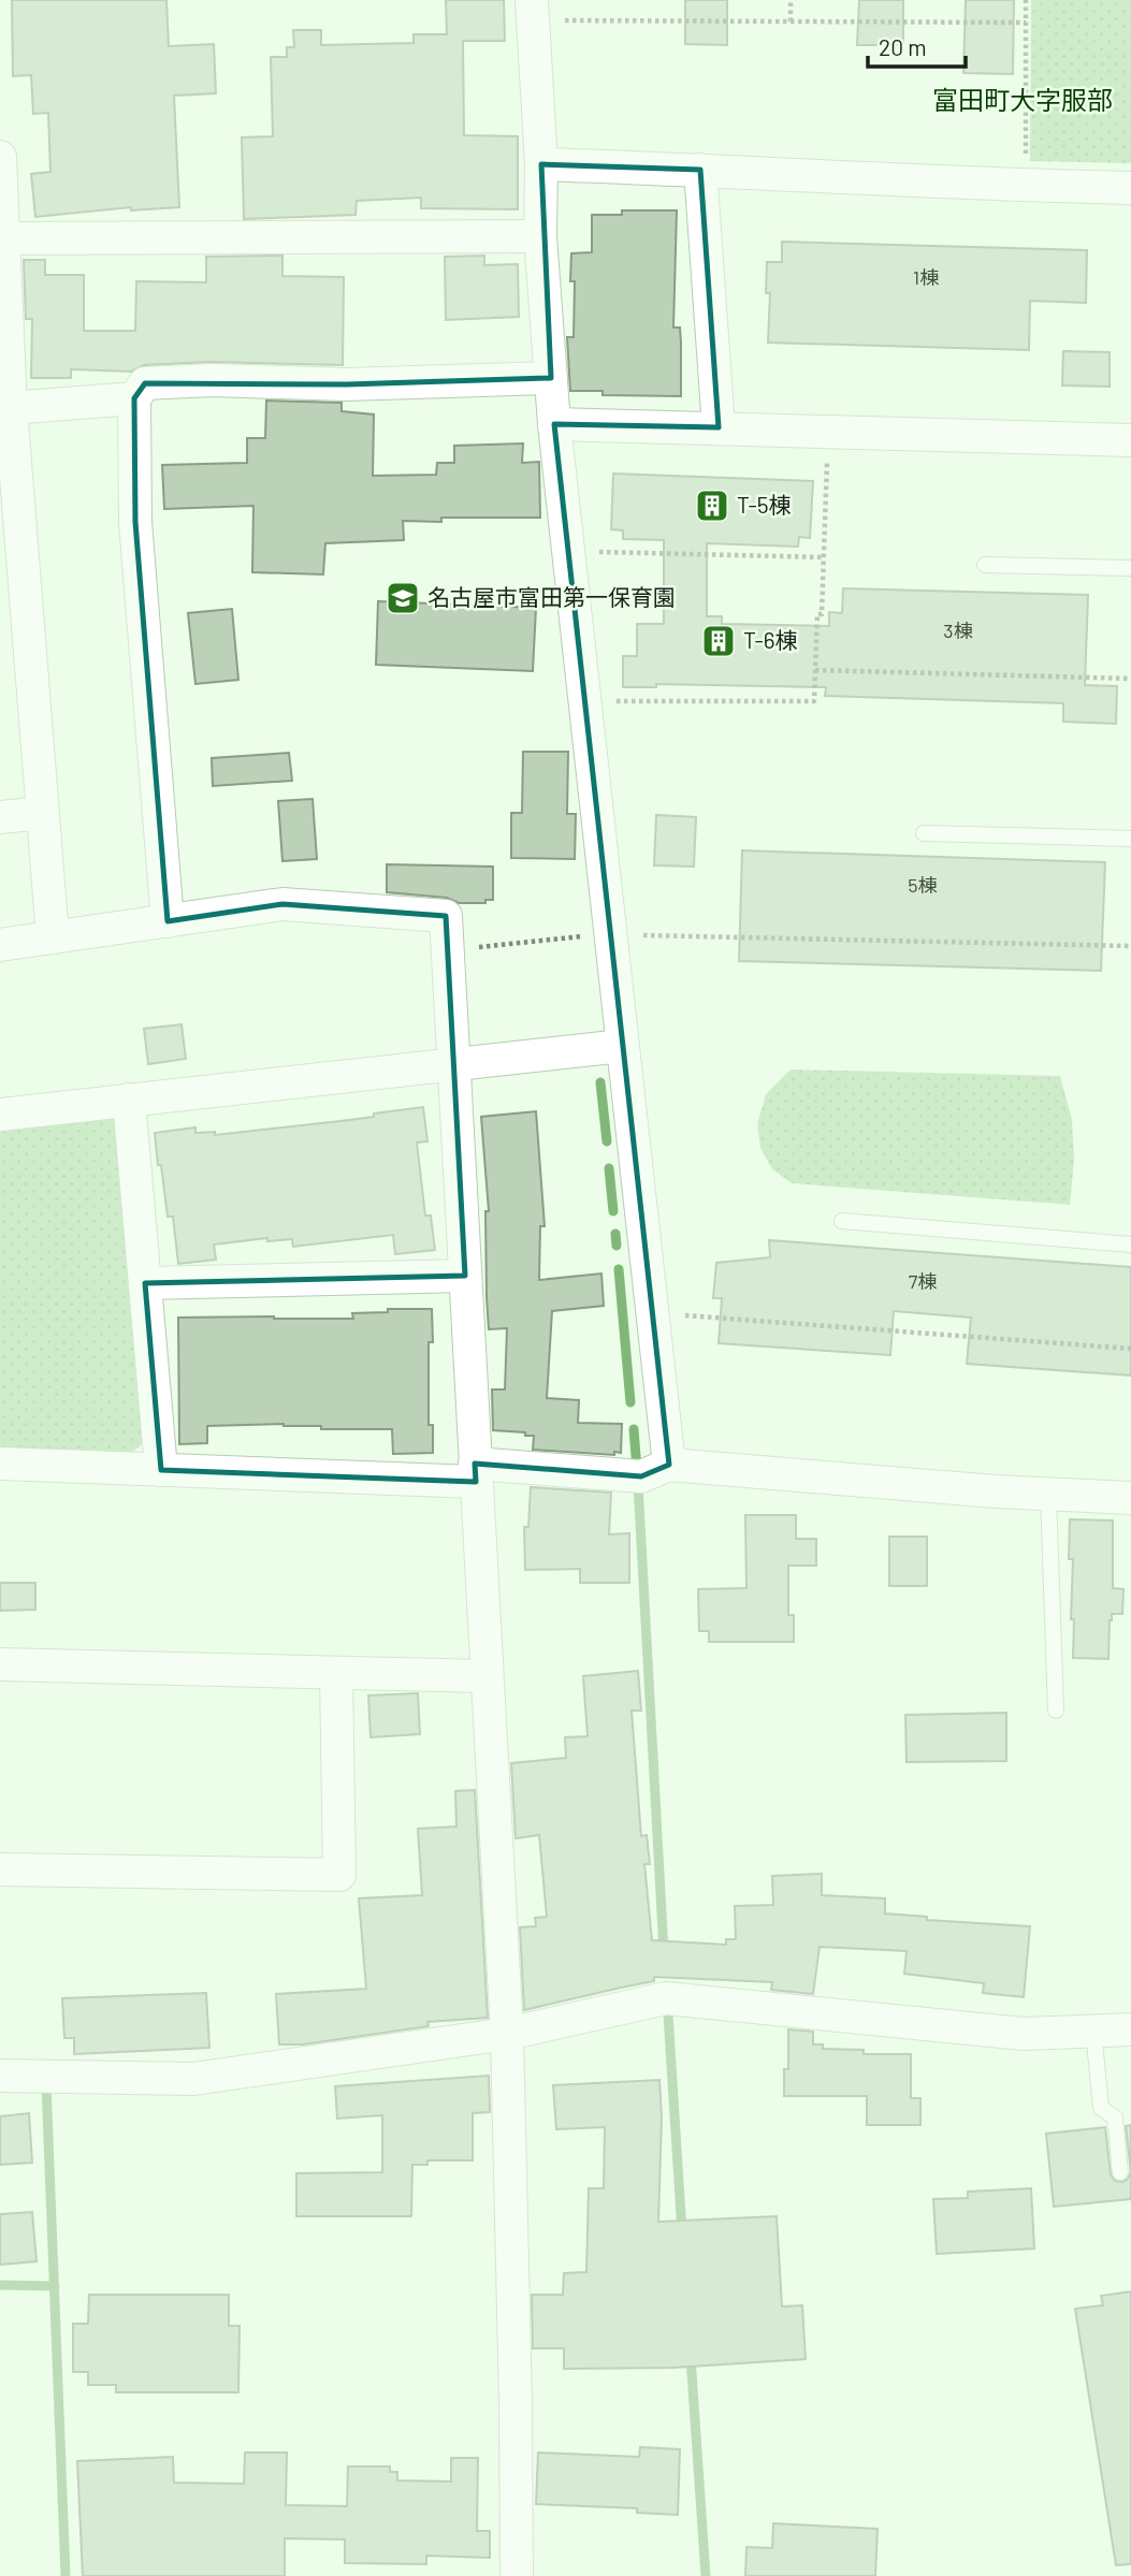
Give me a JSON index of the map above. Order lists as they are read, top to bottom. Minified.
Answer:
{"districts":["富田町大字服部"],"places":{"building":["T-5棟","T-6棟"],"school or university":["名古屋市富田第一保育園"]},"house_numbers":["1棟","3棟","5棟","7棟"],"scale_bar":"20 m"}
